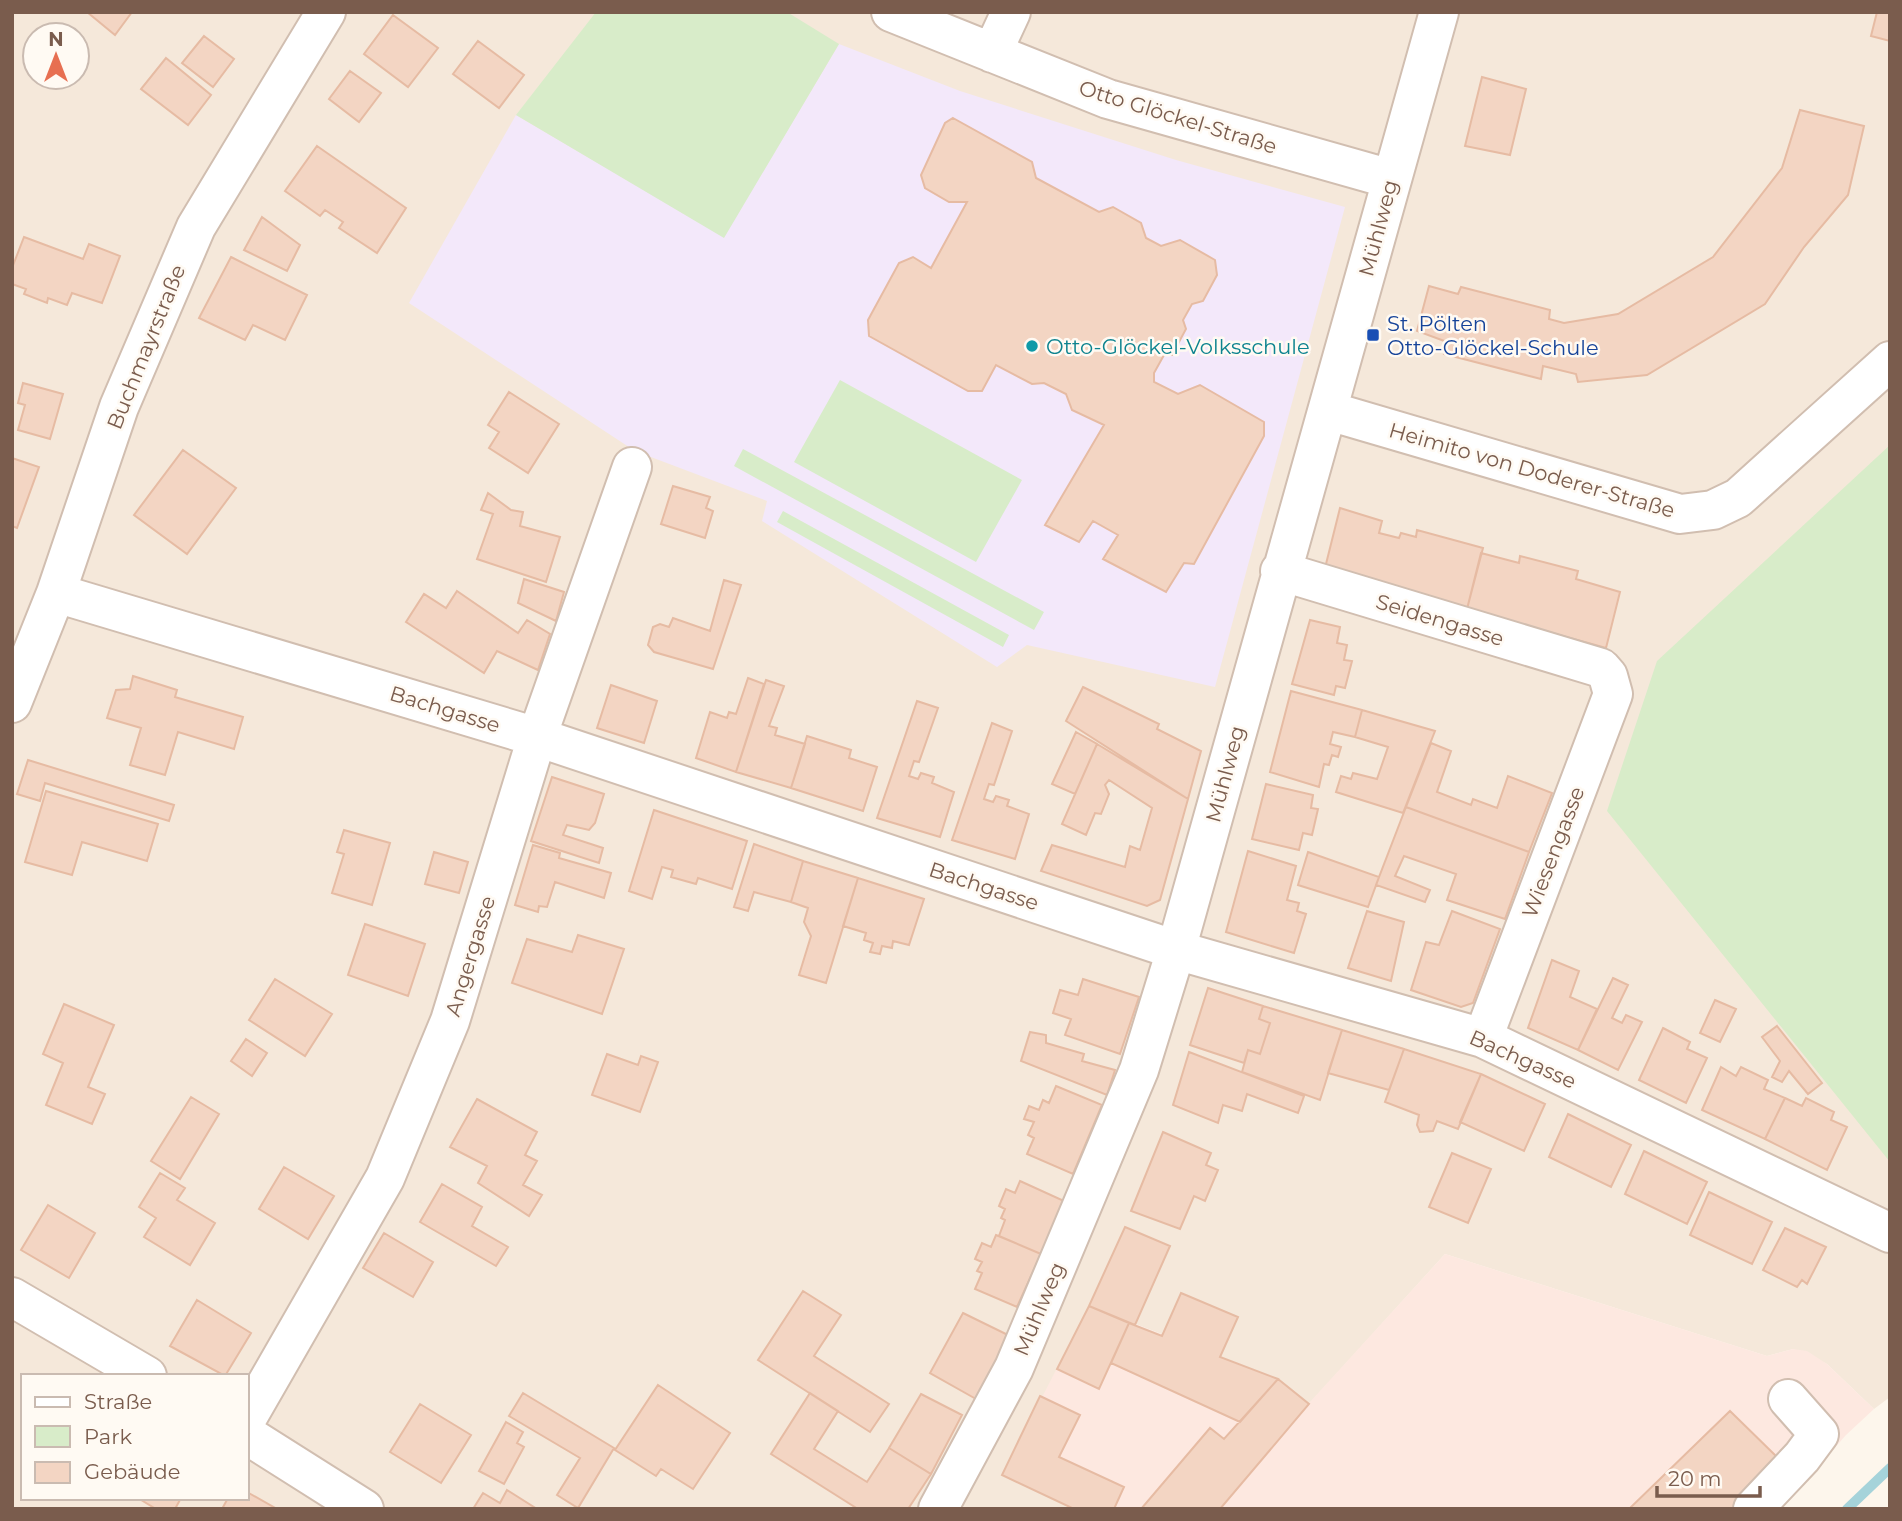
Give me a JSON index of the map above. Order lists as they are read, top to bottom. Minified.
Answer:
{"streets":{"street":["Otto Glöckel-Straße","Mühlweg","Buchmayrstraße","Heimito von Doderer-Straße","Seidengasse","Bachgasse","Wiesengasse","Angergasse"]},"crossings":[["Otto Glöckel-Straße","Mühlweg"],["Mühlweg","Heimito von Doderer-Straße"],["Mühlweg","Seidengasse"],["Mühlweg","Bachgasse"],["Buchmayrstraße","Bachgasse"],["Seidengasse","Wiesengasse"],["Bachgasse","Wiesengasse"],["Bachgasse","Angergasse"]],"places":{"transit":["St. Pölten Otto-Glöckel-Schule"],"other":["Otto-Glöckel-Volksschule"]},"legend":["Straße","Park","Gebäude"],"scale_bar":"20 m","north":"top"}
